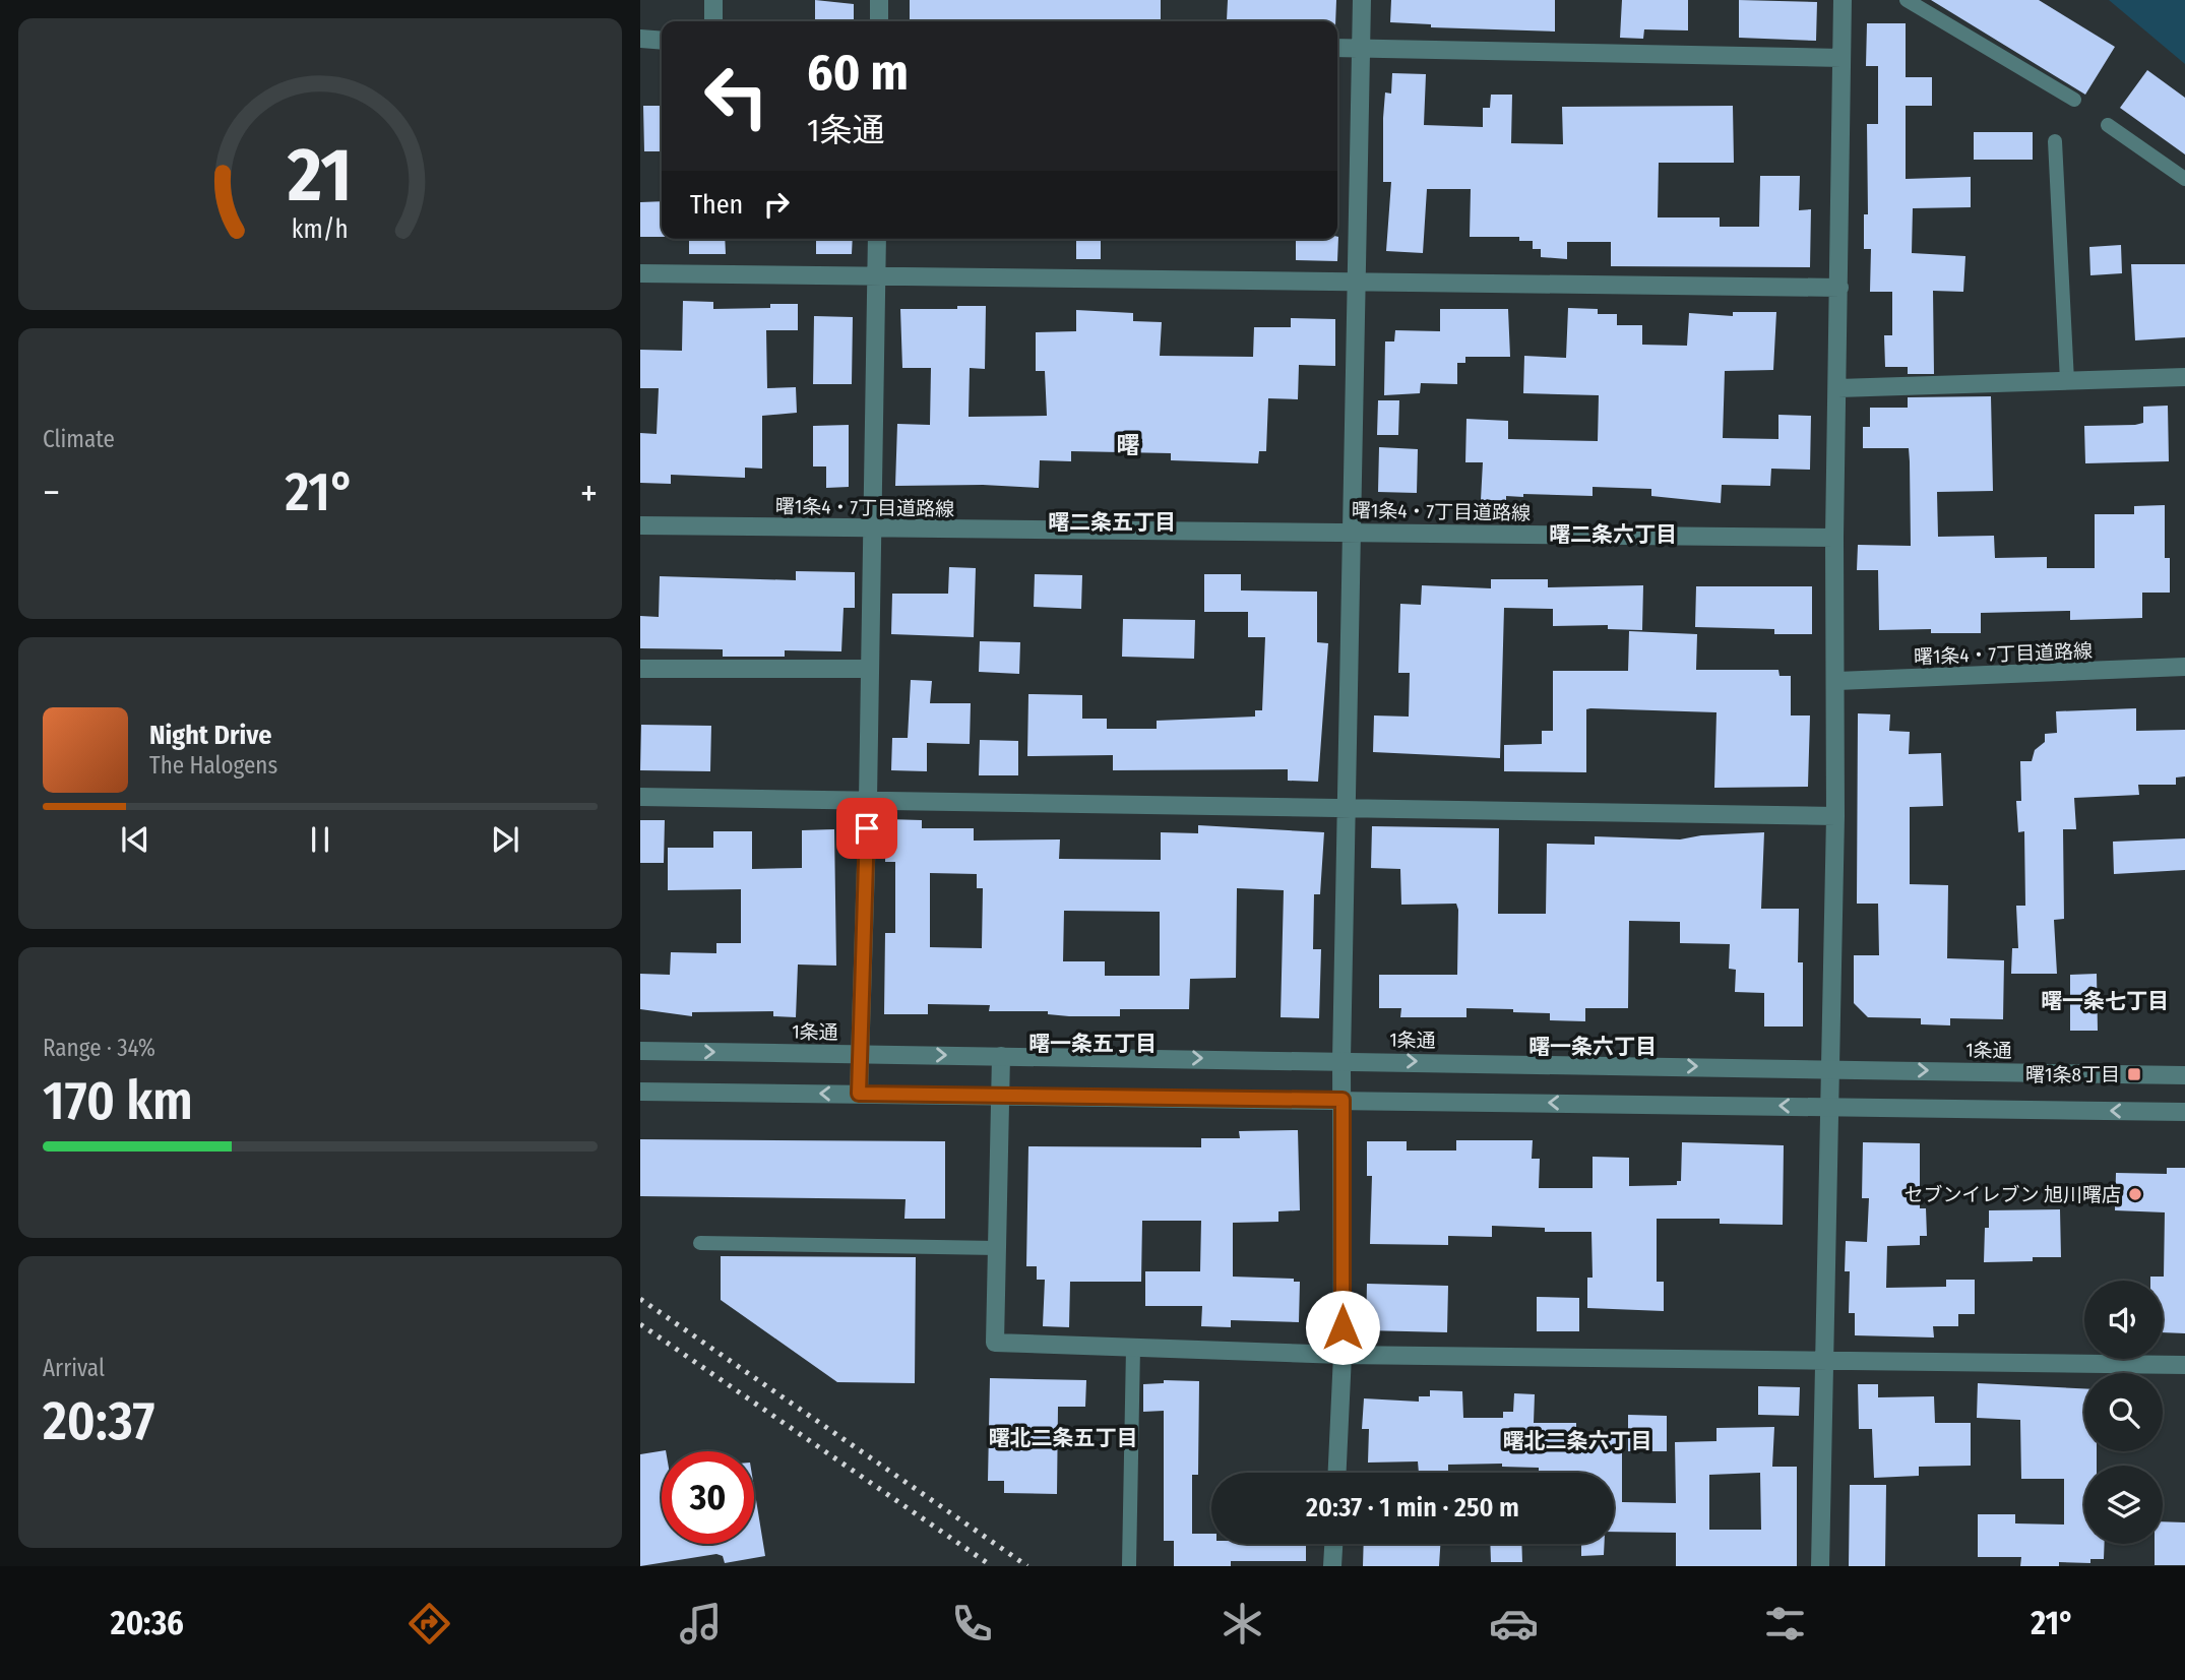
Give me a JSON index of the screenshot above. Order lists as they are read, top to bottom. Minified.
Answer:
{"streets":{"street":["曙1条4・7丁目道路線","1条通"]},"districts":["曙","曙二条五丁目","曙二条六丁目","曙一条七丁目","曙一条五丁目","曙一条六丁目","曙北二条五丁目","曙北二条六丁目"],"places":{"transit":["曙1条8丁目"],"other":["セブンイレブン 旭川曙店"]},"page":{"turn":["60 m","1条通"],"then":"Then","tile":["Climate",["Range · 34%","170 km"],["Arrival","20:37"]],"heat":["−","21°","+"],"song":["Night Drive","The Halogens"],"limit":"30","trip":"20:37 · 1 min · 250 m","tabs":["20:36","21°"],"gauge":["21","km/h"]}}
